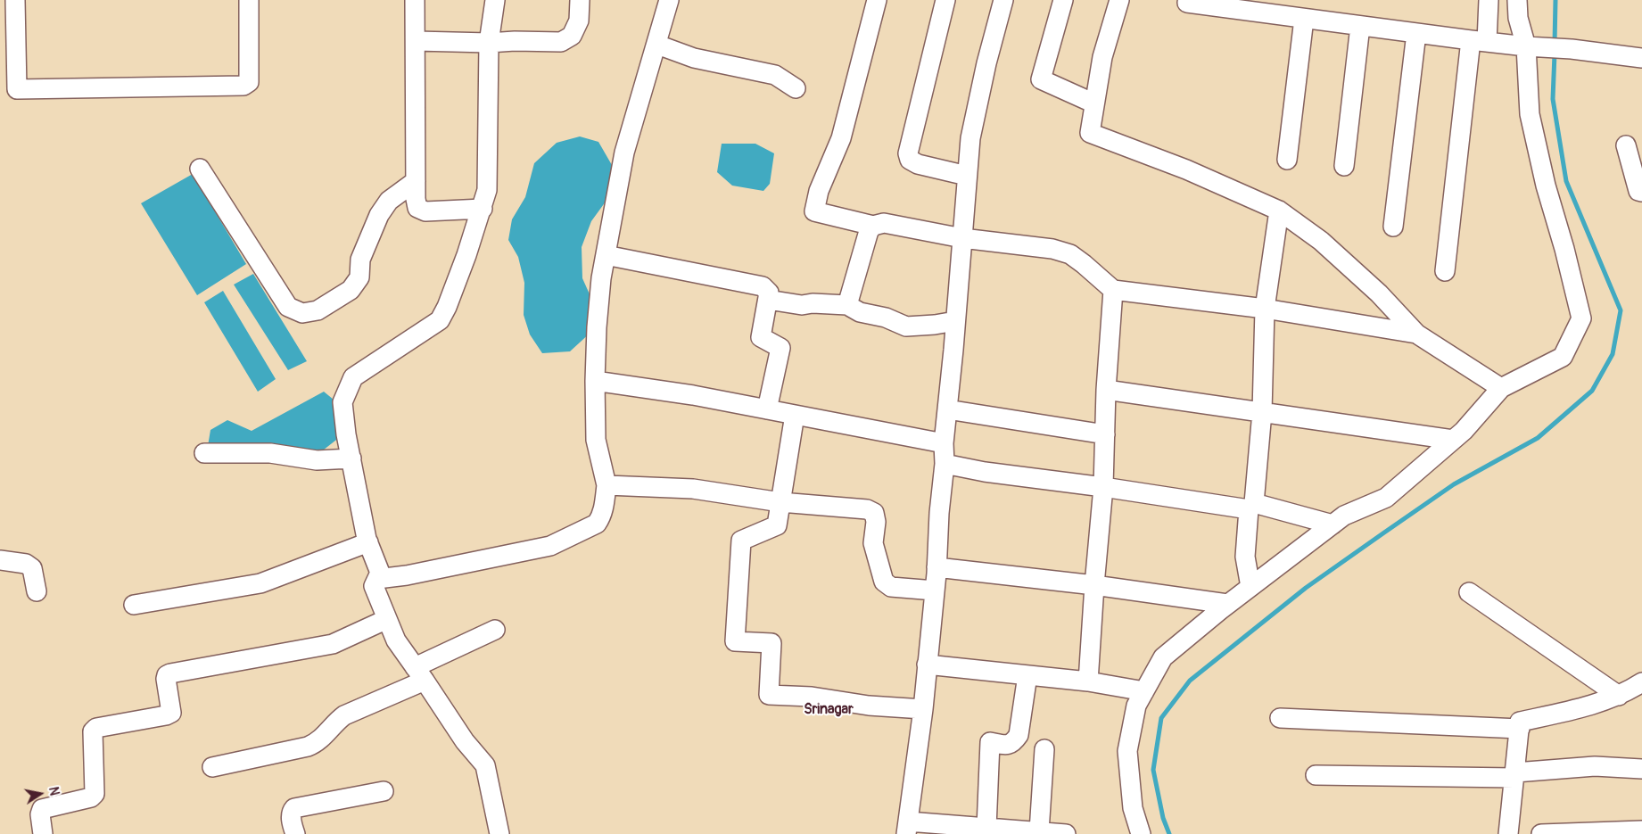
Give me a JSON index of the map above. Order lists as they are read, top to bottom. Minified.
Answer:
{"districts":["Srinagar"],"north":"right"}
